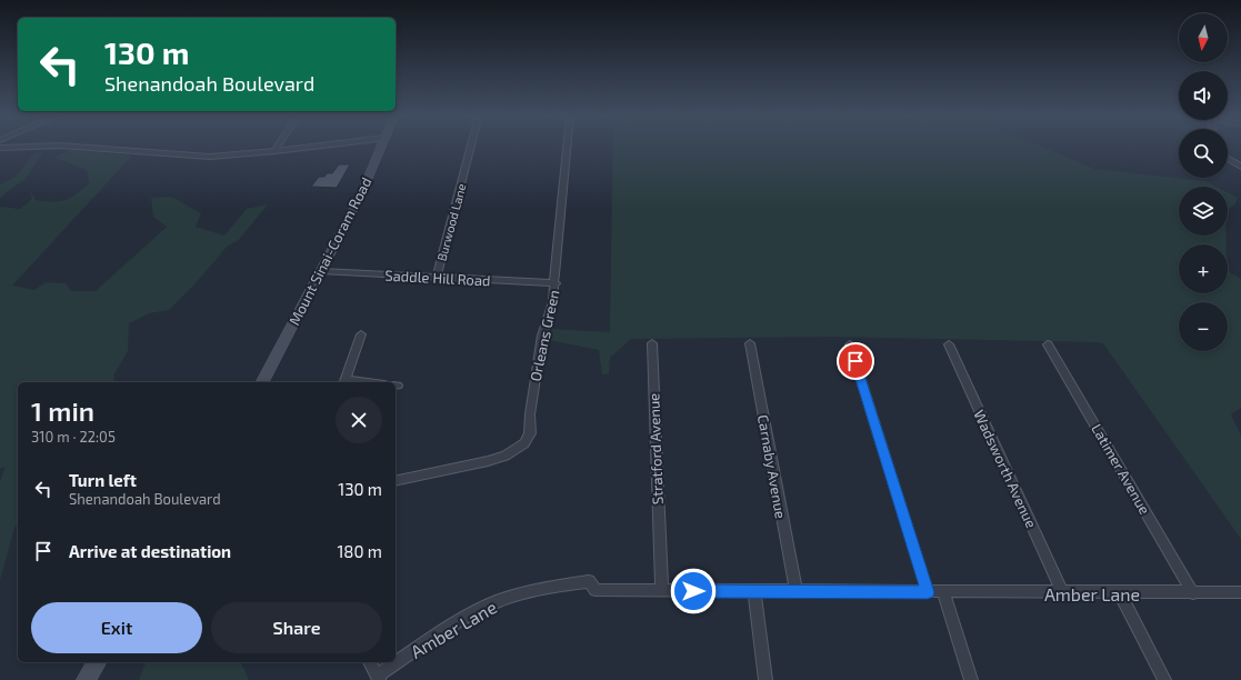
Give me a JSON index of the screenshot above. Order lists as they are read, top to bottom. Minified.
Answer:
{"streets":{"main road":["Mount Sinai-Coram Road"],"street":["Burwood Lane","Saddle Hill Road","Orleans Green","Stratford Avenue","Carnaby Avenue","Wadsworth Avenue","Latimer Avenue","Amber Lane"]},"crossings":[["Burwood Lane","Saddle Hill Road"],["Mount Sinai-Coram Road","Saddle Hill Road"],["Saddle Hill Road","Orleans Green"],["Stratford Avenue","Amber Lane"],["Carnaby Avenue","Amber Lane"],["Wadsworth Avenue","Amber Lane"],["Latimer Avenue","Amber Lane"]],"north":"bottom","page":{"map_buttons":["+","−"],"turn":["130 m","Shenandoah Boulevard"],"heading":["1 min","310 m · 22:05"],"list":[{"name":"Turn left","note":"Shenandoah Boulevard","value":"130 m"},{"name":"Arrive at destination","value":"180 m"}],"buttons":["Exit","Share"]}}
